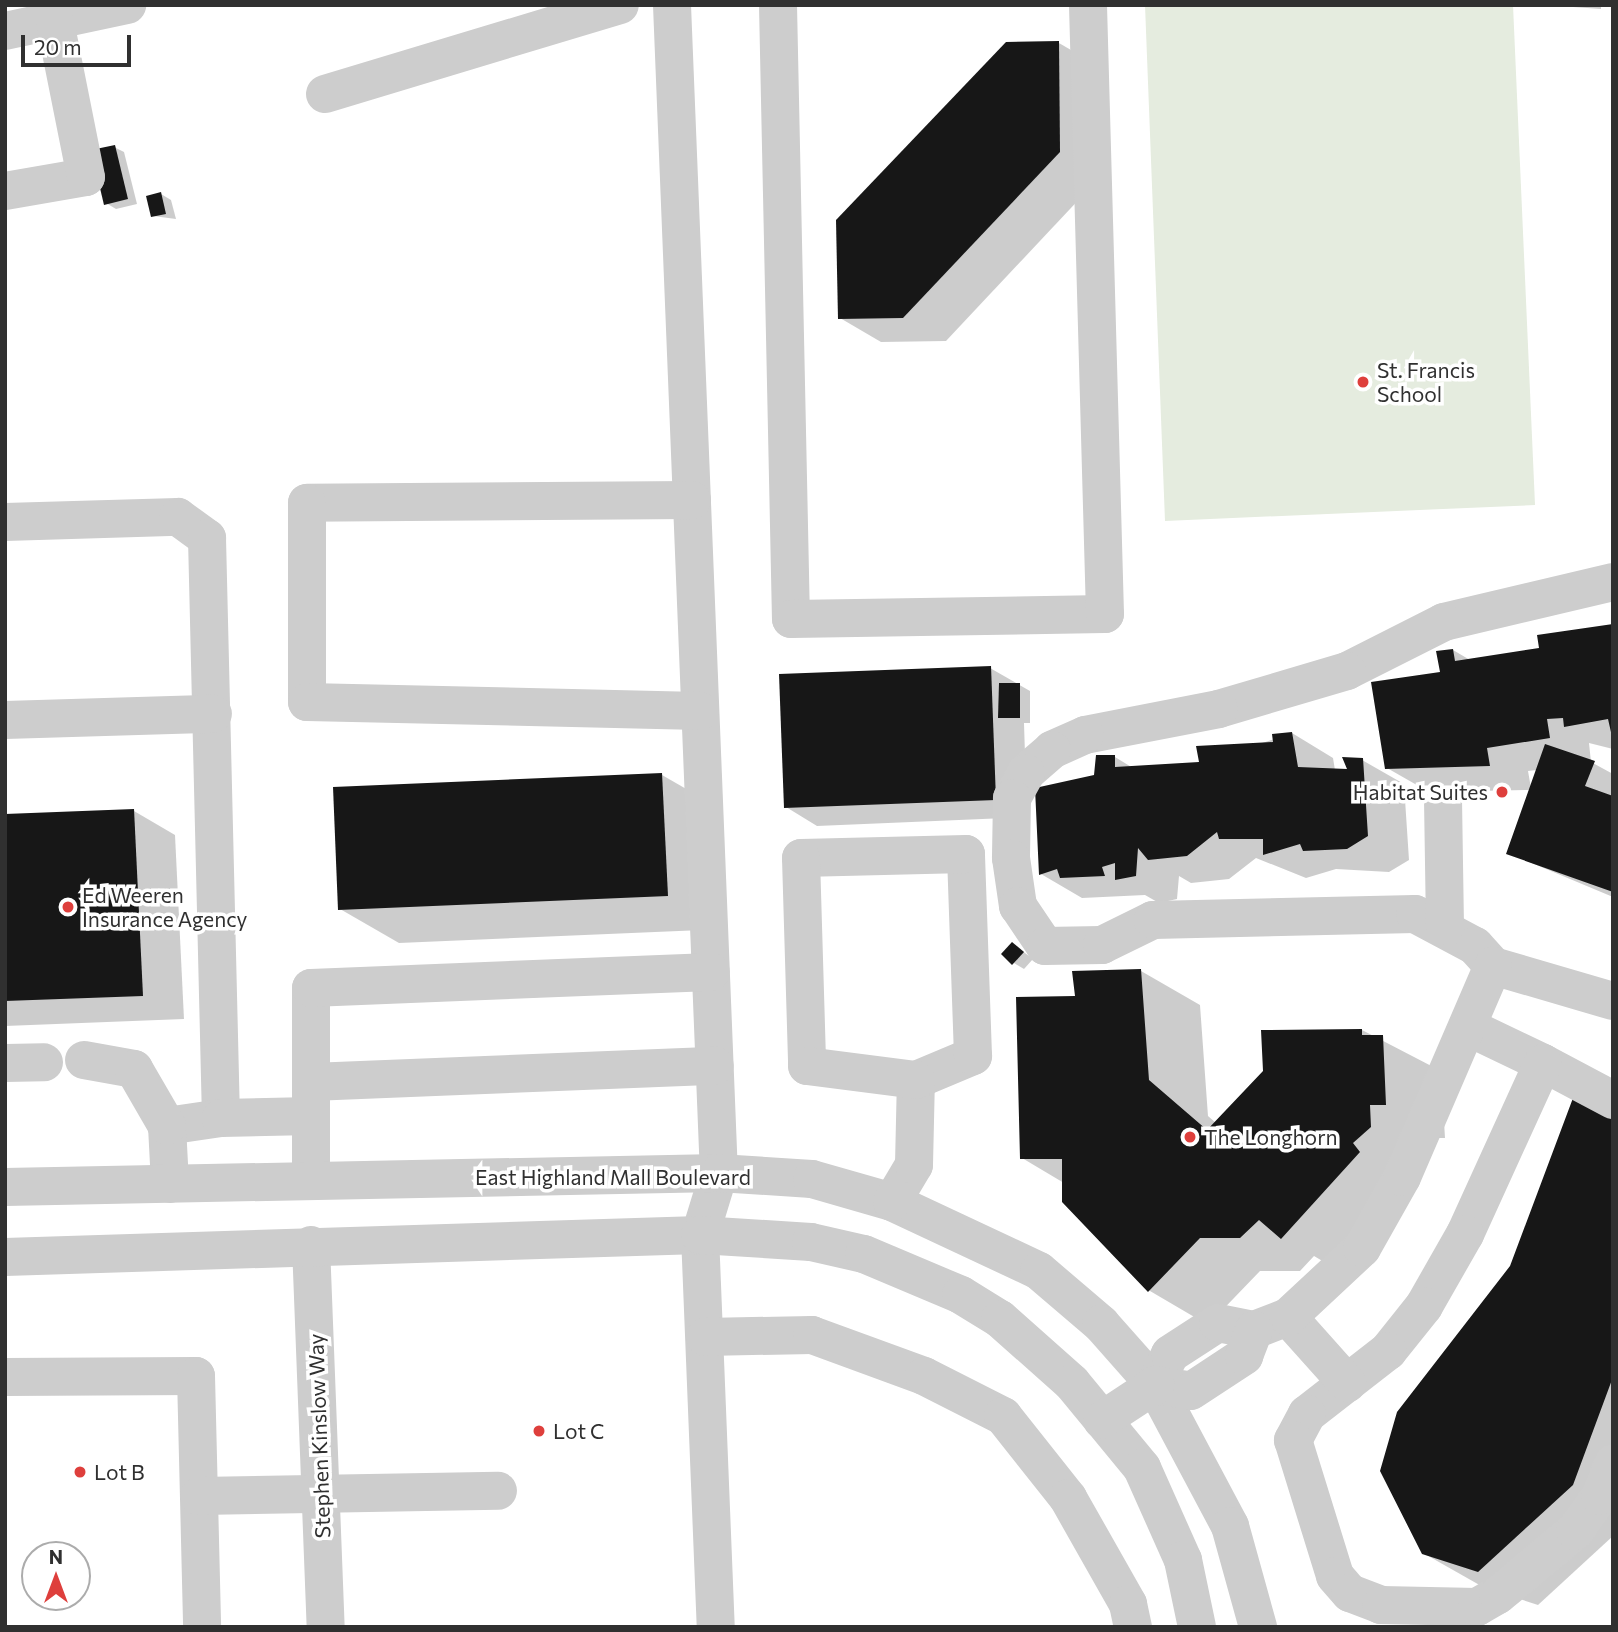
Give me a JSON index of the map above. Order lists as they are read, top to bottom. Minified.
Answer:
{"streets":{"street":["East Highland Mall Boulevard","Stephen Kinslow Way"]},"places":["St. Francis School","Habitat Suites","Ed Weeren Insurance Agency","The Longhorn","Lot C","Lot B"],"scale_bar":"20 m","north":"top"}
